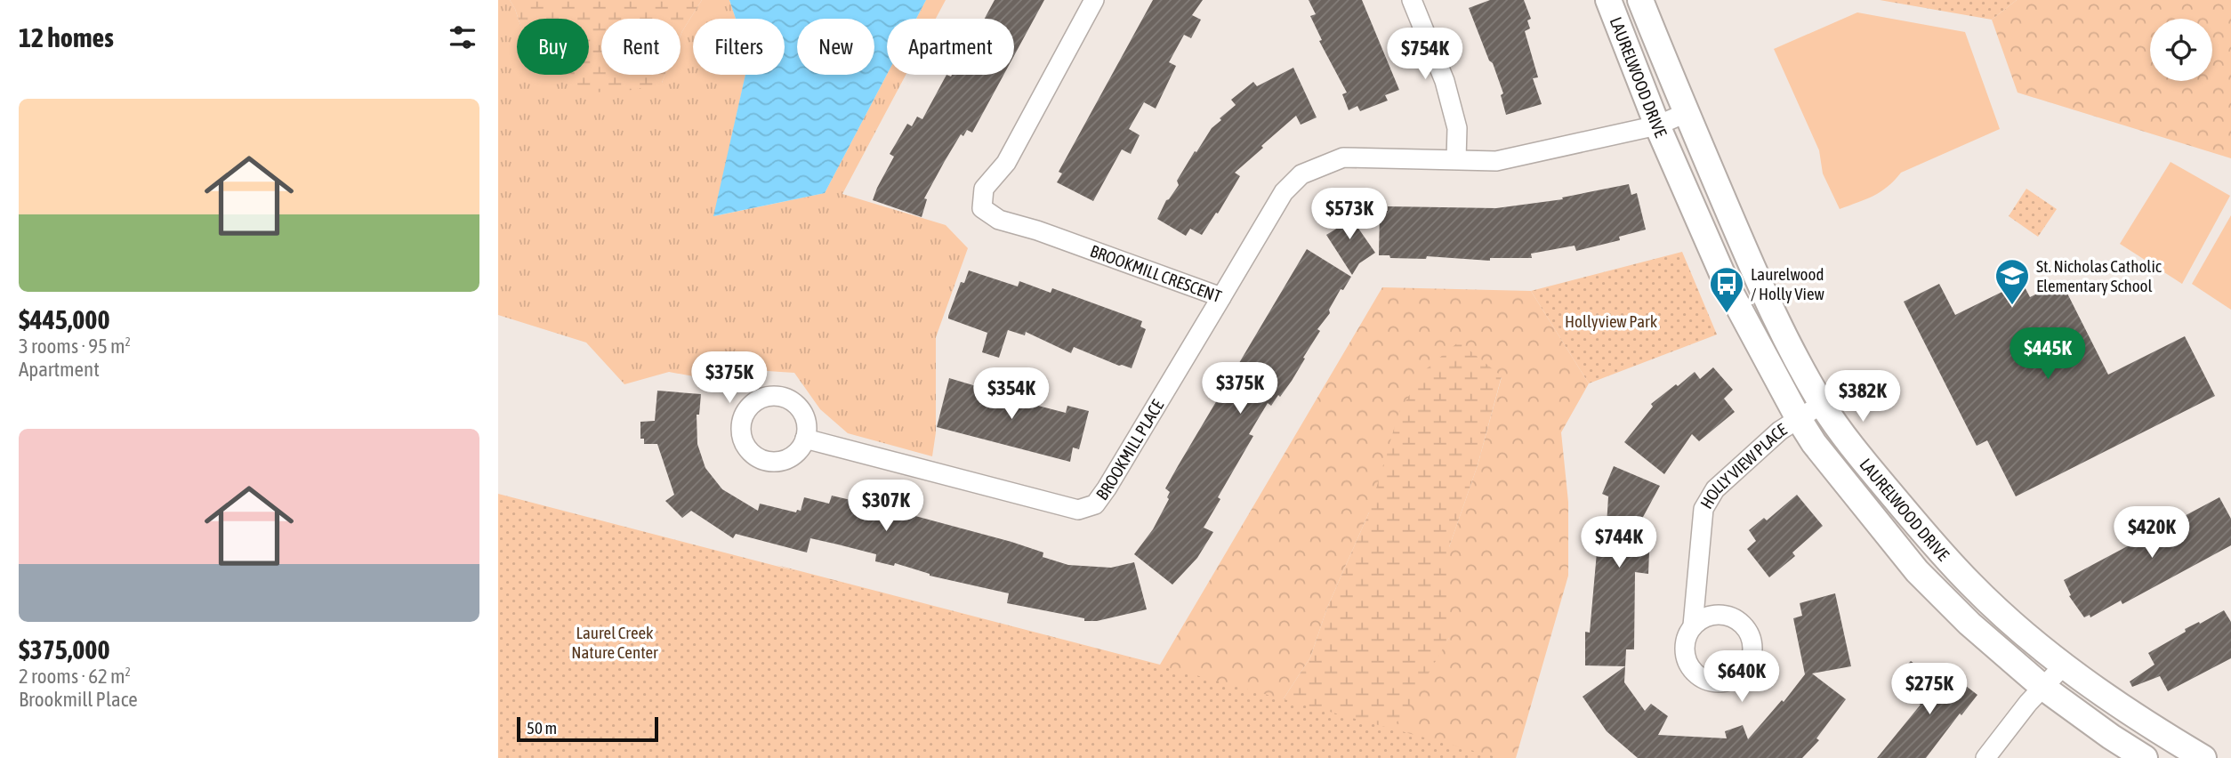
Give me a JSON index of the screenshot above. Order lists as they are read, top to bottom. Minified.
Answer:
{"streets":{"street":["LAURELWOOD DRIVE","BROOKMILL CRESCENT","BROOKMILL PLACE","HOLLY VIEW PLACE"]},"crossings":[["LAURELWOOD DRIVE","BROOKMILL CRESCENT"],["LAURELWOOD DRIVE","HOLLY VIEW PLACE"],["BROOKMILL CRESCENT","BROOKMILL PLACE"]],"parks":["Hollyview Park","Laurel Creek Nature Center"],"places":{"school or university":["St. Nicholas Catholic Elementary School"],"bus stop":["Laurelwood / Holly View"]},"scale_bar":"50 m","page":{"heading":"12 homes","chip":["Buy","Rent","Filters","New","Apartment"],"price":["$754K","$573K","$445K","$375K","$375K","$354K","$382K","$307K","$420K","$744K","$640K","$275K"],"list":[{"name":"$445,000","note":"3 rooms · 95 m² · Apartment"},{"name":"$375,000","note":"2 rooms · 62 m² · Brookmill Place"}],"scale":"50 m"}}
